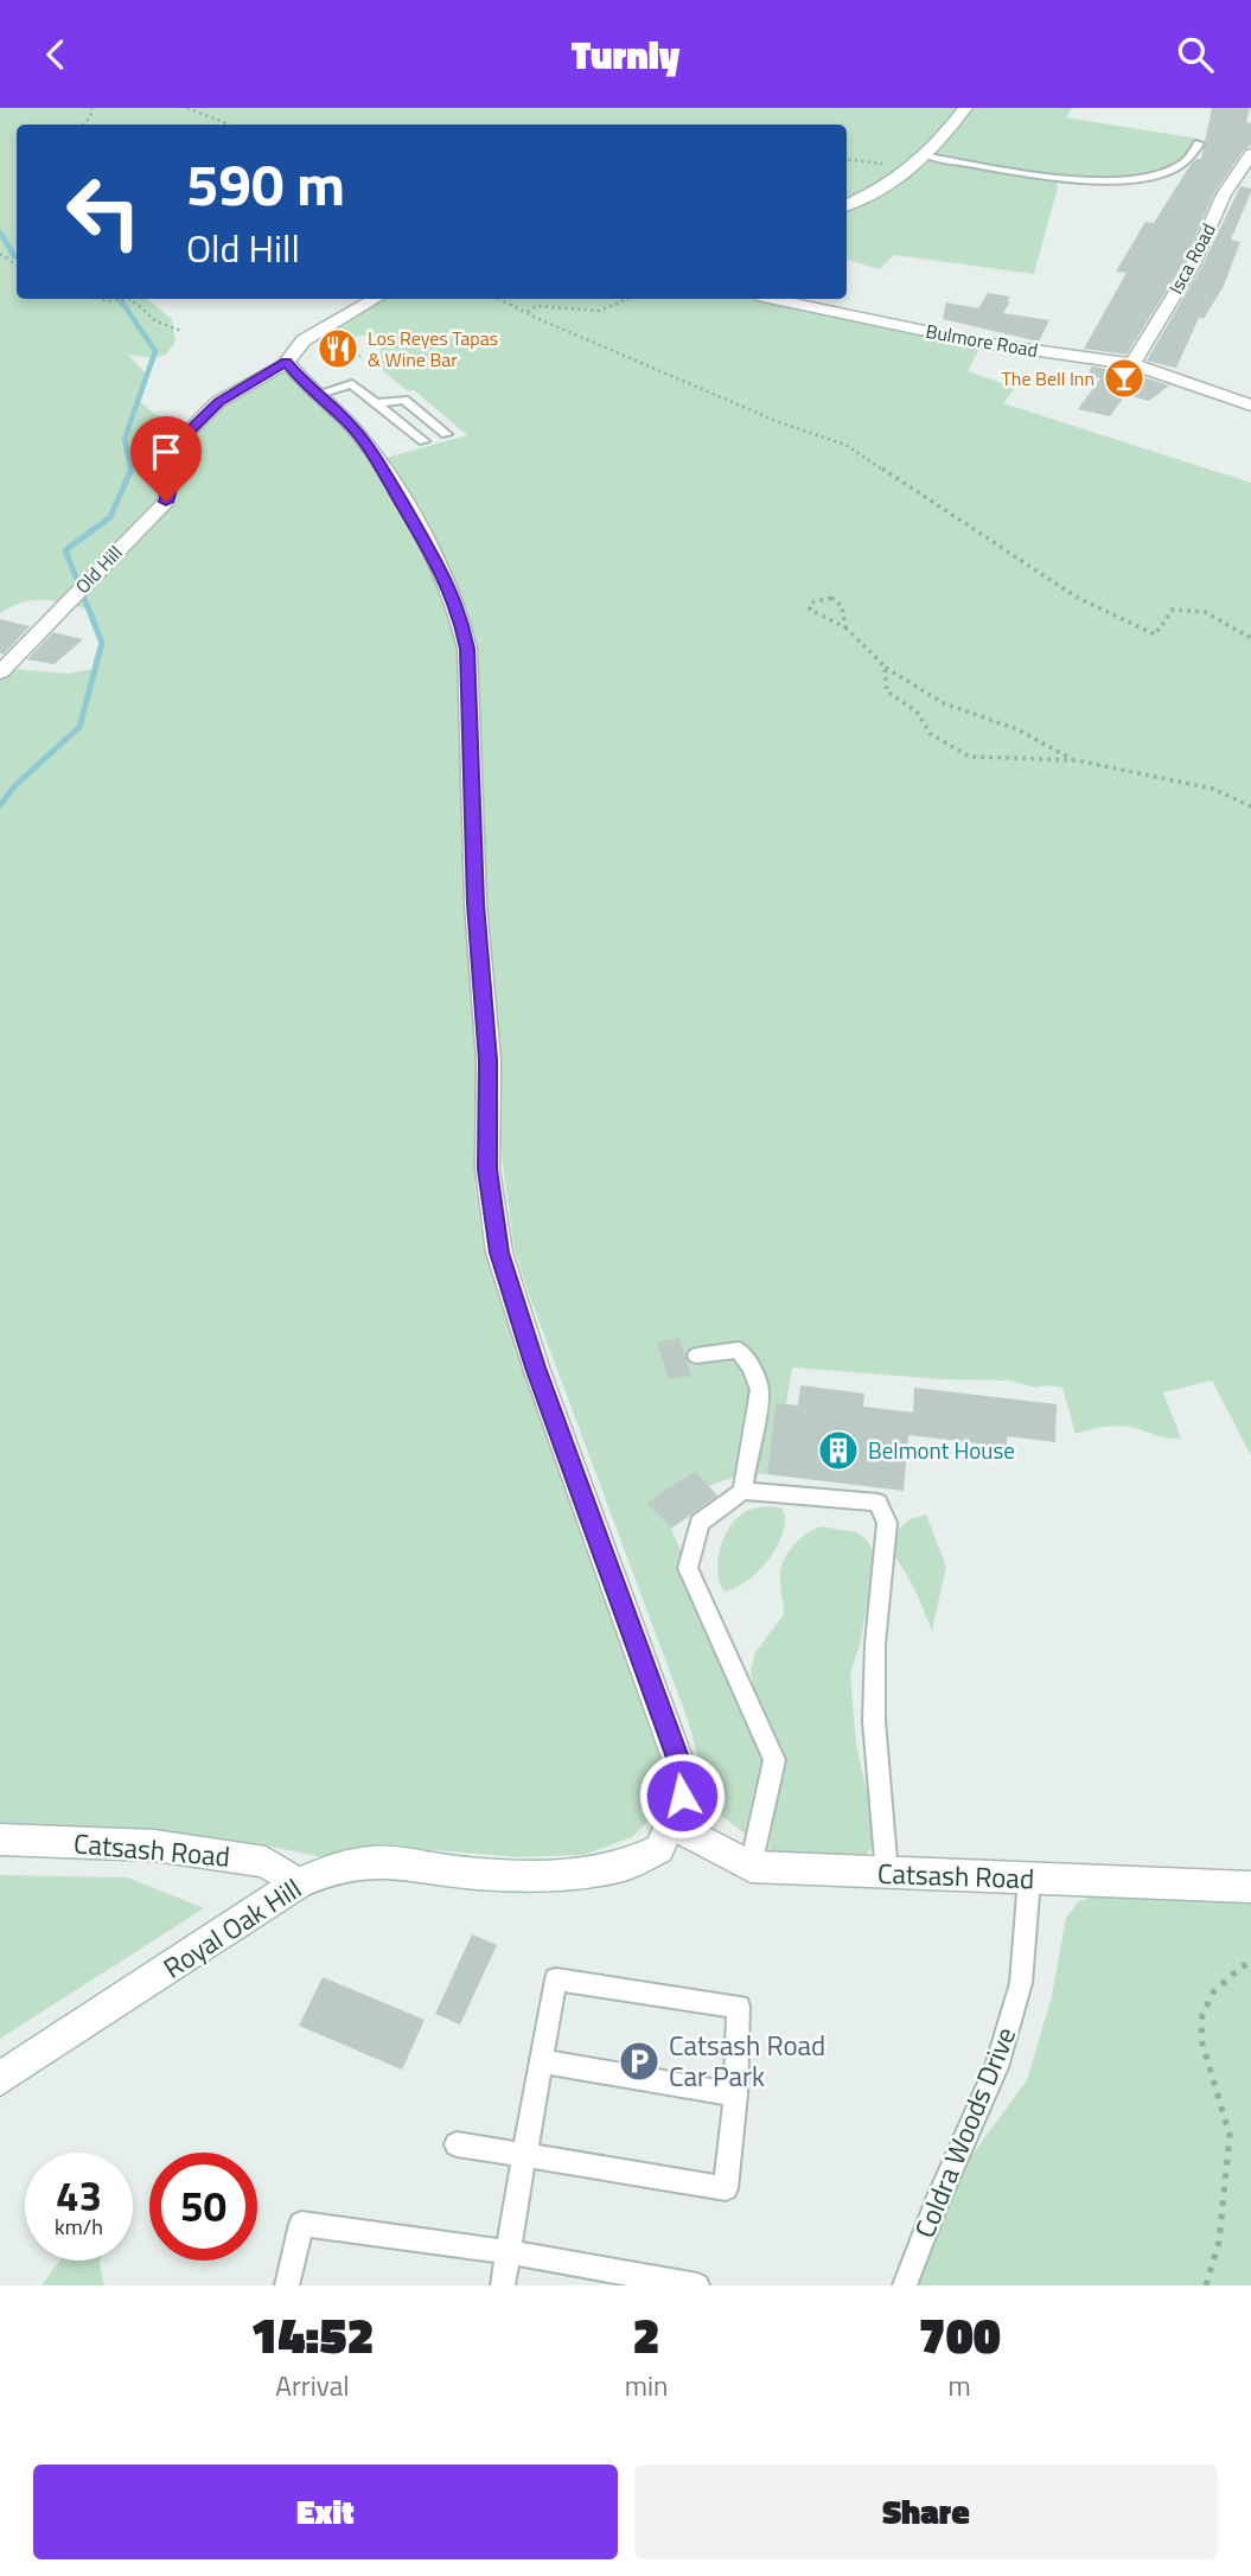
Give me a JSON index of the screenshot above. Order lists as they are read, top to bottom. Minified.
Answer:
{"streets":{"main road":["Isca Road","Bulmore Road","Old Hill","Catsash Road","Royal Oak Hill"],"lane":["Coldra Woods Drive"]},"crossings":[["Isca Road","Bulmore Road"],["Catsash Road","Royal Oak Hill"],["Catsash Road","Coldra Woods Drive"]],"places":{"restaurant":["Los Reyes Tapas & Wine Bar"],"bar":["The Bell Inn"],"building":["Belmont House"],"parking":["Catsash Road Car Park"]},"page":{"header":"Turnly","turn":["590 m","Old Hill"],"speed":"43 km/h","limit":"50","eta":["14:52","Arrival","2","min","700","m"],"buttons":["Exit","Share"]}}
